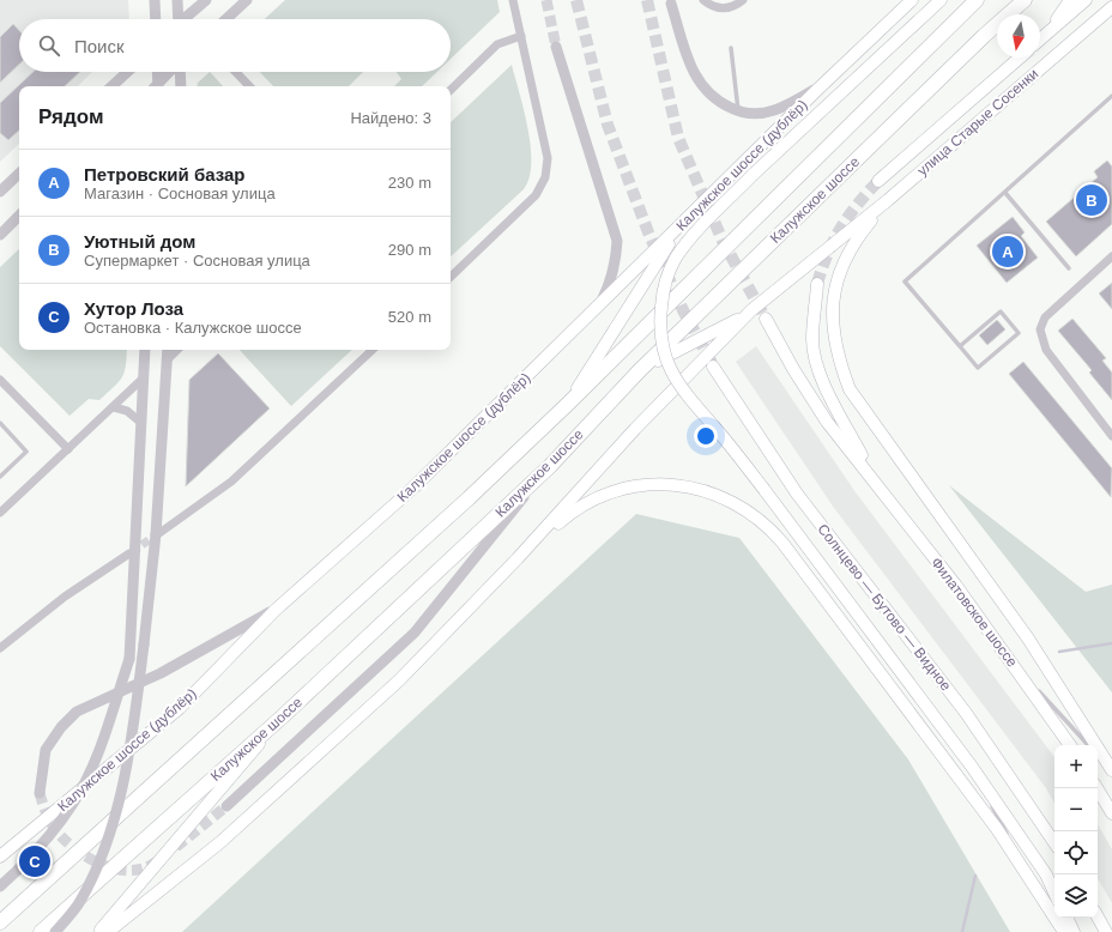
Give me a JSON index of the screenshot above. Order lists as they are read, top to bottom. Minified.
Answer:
{"streets":{"highway":["Калужское шоссе"],"main road":["улица Старые Сосенки","Калужское шоссе (дублёр)","Солнцево — Бутово — Видное","Филатовское шоссе"]},"north":"bottom","page":{"search":"Поиск","heading":["Рядом","Найдено: 3"],"list":[{"mark":"A","name":"Петровский базар","note":"Магазин · Сосновая улица","value":"230 m"},{"mark":"B","name":"Уютный дом","note":"Супермаркет · Сосновая улица","value":"290 m"},{"mark":"C","name":"Хутор Лоза","note":"Остановка · Калужское шоссе","value":"520 m"}],"pins":["B","A","C"],"map_buttons":["+","−"]}}
